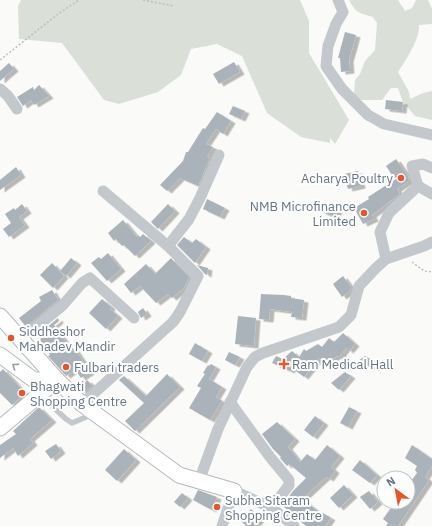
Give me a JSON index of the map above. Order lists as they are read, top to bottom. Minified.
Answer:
{"places":{"other":["Acharya Poultry","NMB Microfinance Limited","Siddheshor Mahadev Mandir","Fulbari traders","Bhagwati Shopping Centre","Subha Sitaram Shopping Centre"],"health":["Ram Medical Hall"]},"north":"top left"}
